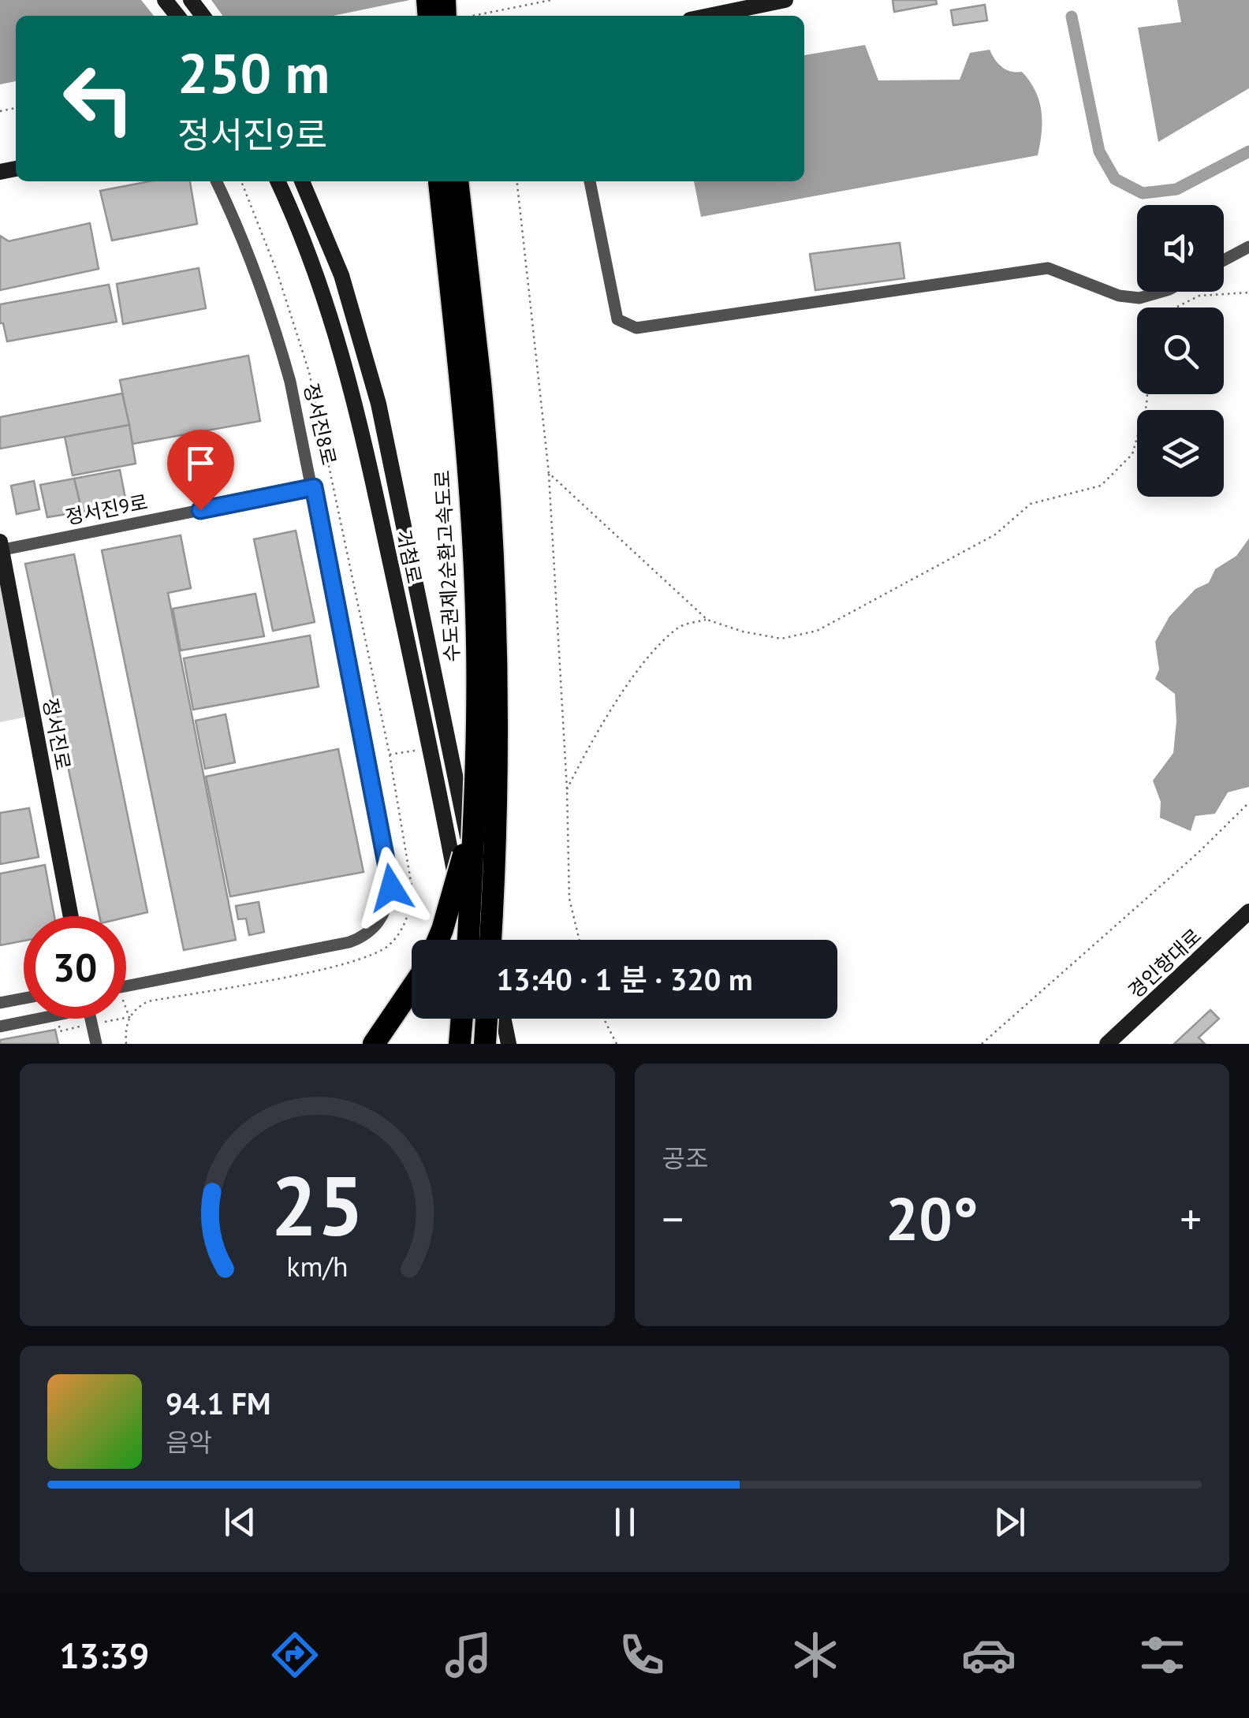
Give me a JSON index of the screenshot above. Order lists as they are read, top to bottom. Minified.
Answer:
{"streets":{"highway":["수도권제2순환고속도로"],"street":["정서진8로","정서진9로","거첨로","정서진로","경인항대로"]},"crossings":[["정서진8로","정서진9로"],["정서진9로","정서진로"]],"page":{"turn":["250 m","정서진9로"],"limit":"30","trip":"13:40 · 1 분 · 320 m","tile":"공조","heat":["−","20°","+"],"song":["94.1 FM","음악"],"tabs":"13:39","gauge":["25","km/h"]}}
